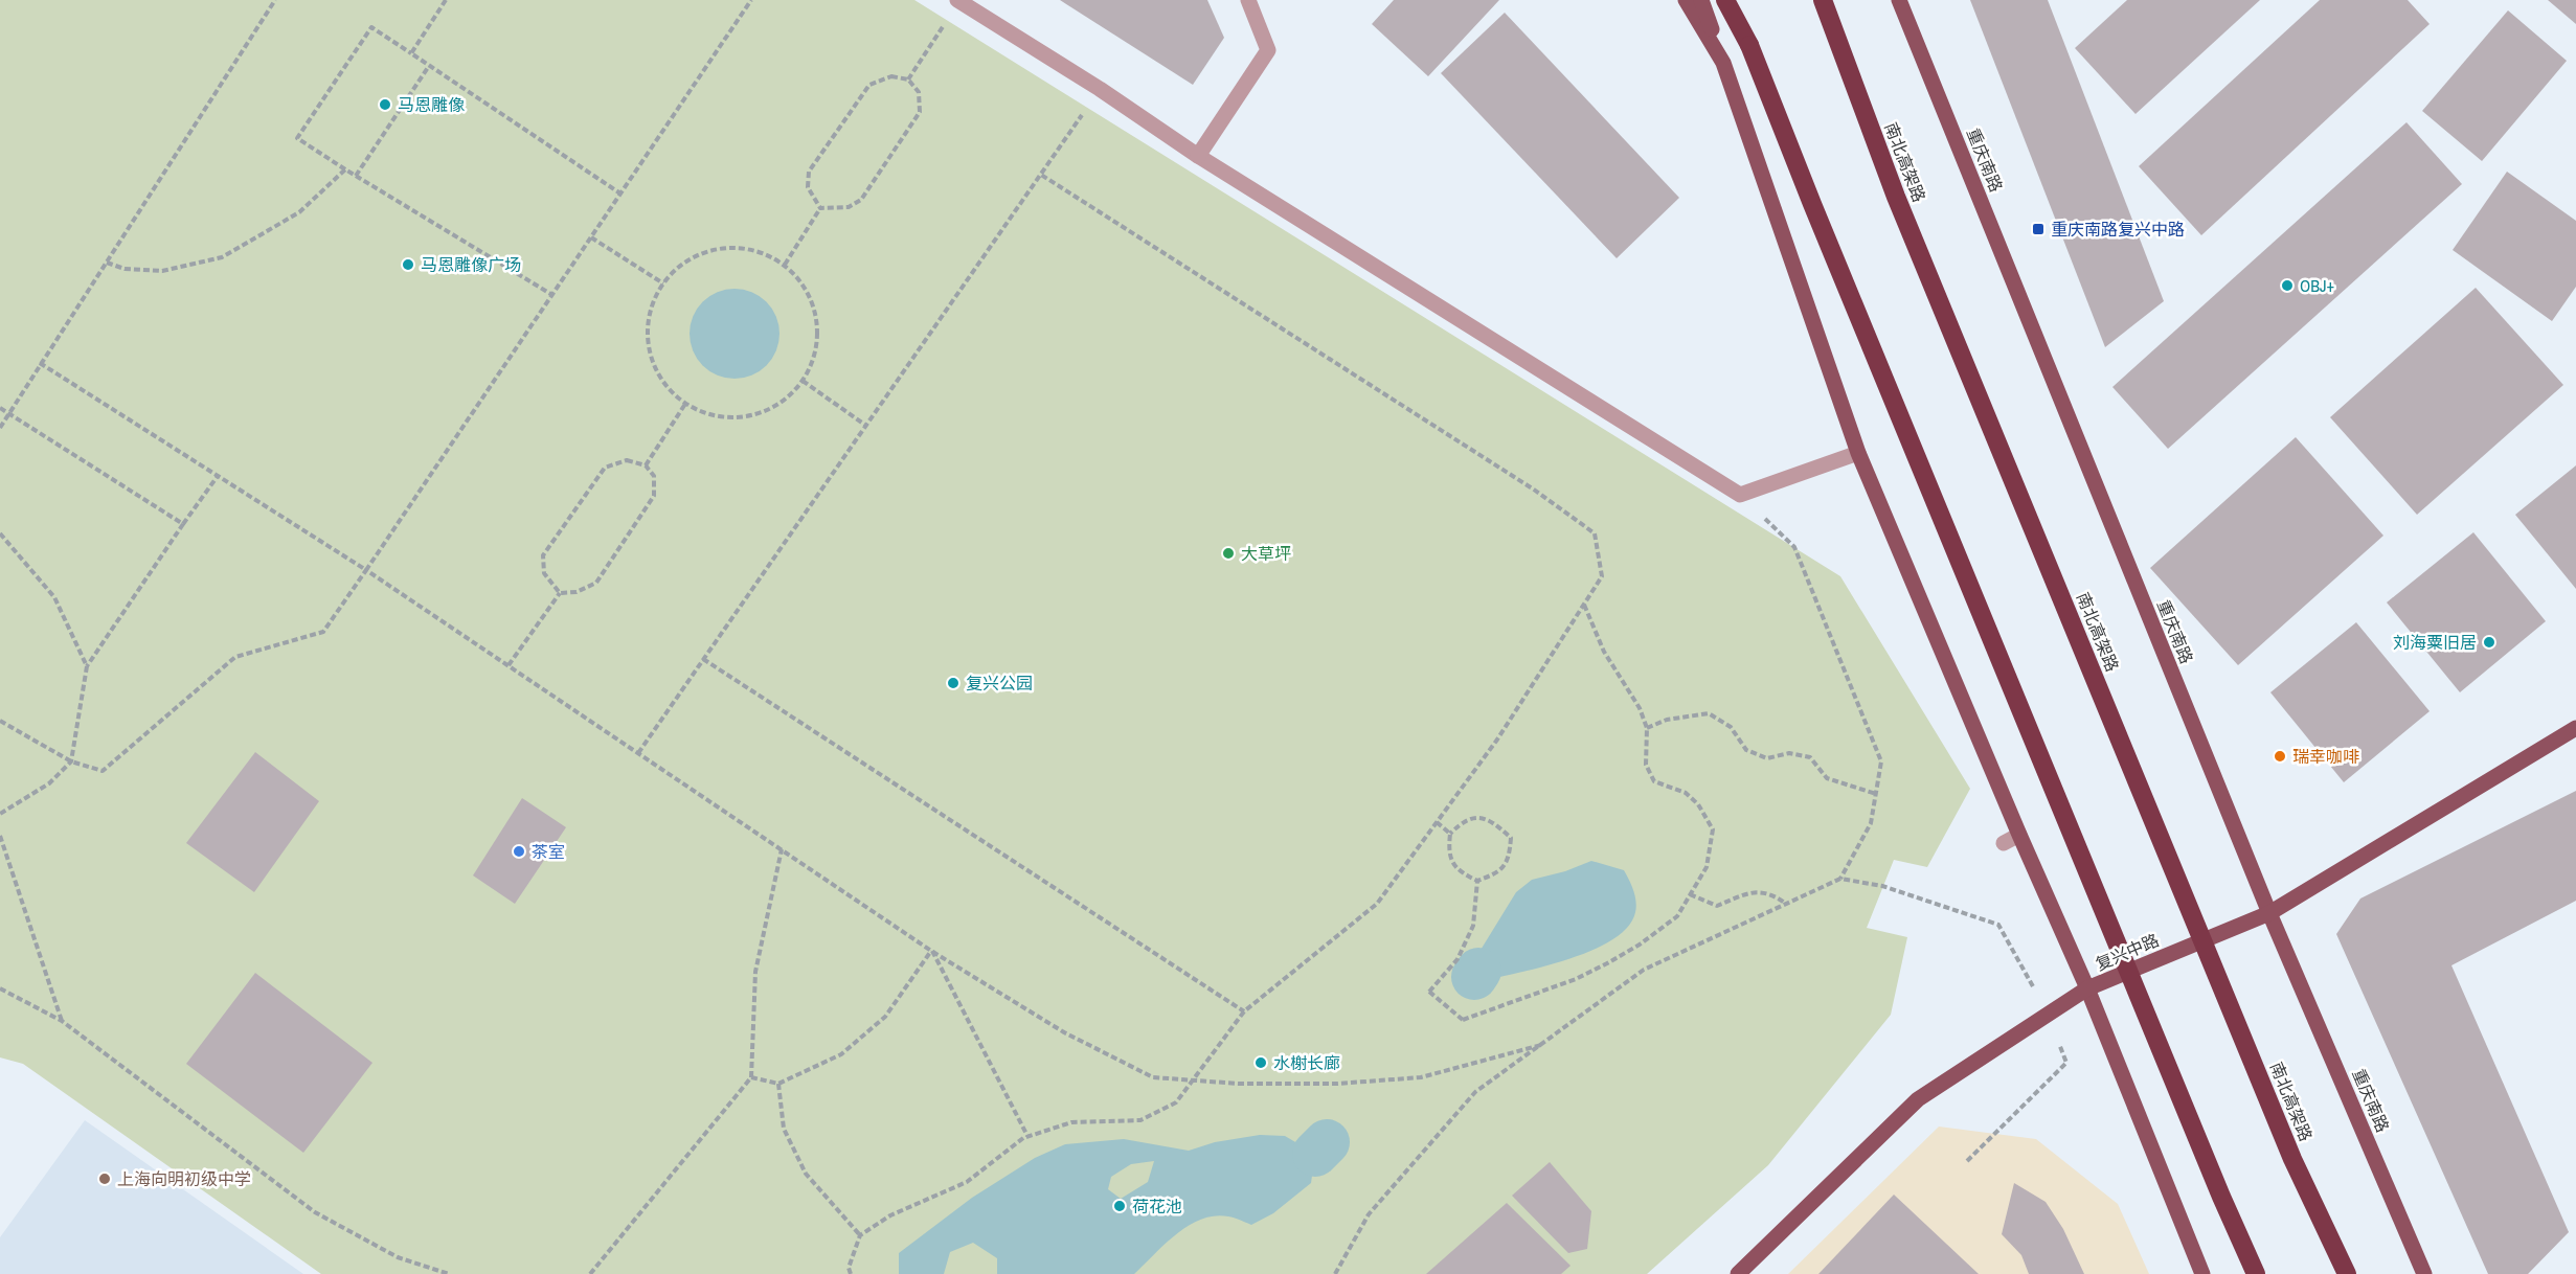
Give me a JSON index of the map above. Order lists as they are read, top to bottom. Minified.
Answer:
{"streets":{"highway":["南北高架路"],"main road":["重庆南路","复兴中路"]},"crossings":[["重庆南路","复兴中路"]],"places":{"other":["马恩雕像","马恩雕像广场","OBJ+","大草坪","刘海粟旧居","复兴公园","瑞幸咖啡","茶室","水榭长廊","上海向明初级中学","荷花池"],"transit":["重庆南路复兴中路"]}}
